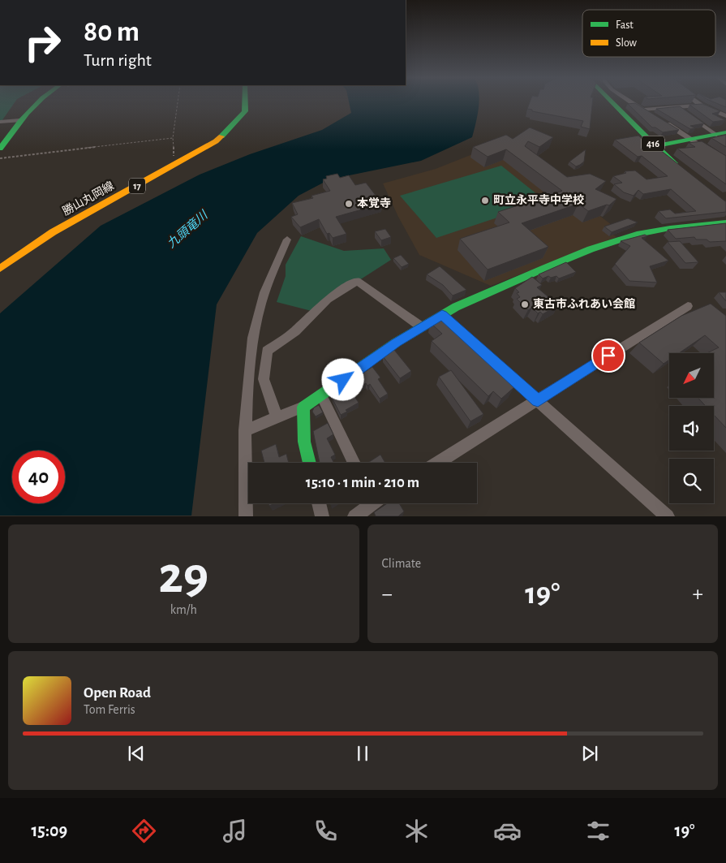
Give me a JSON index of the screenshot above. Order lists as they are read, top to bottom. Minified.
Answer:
{"streets":{"main road":["416","17","勝山丸岡線"]},"water":["九頭竜川"],"places":["町立永平寺中学校","本覚寺","東古市ふれあい会館"],"legend":["Fast","Slow"],"north":"bottom left","page":{"turn":["80 m","Turn right"],"limit":"40","trip":"15:10 · 1 min · 210 m","tile":[["29","km/h"],"Climate"],"heat":["−","19°","+"],"song":["Open Road","Tom Ferris"],"tabs":["15:09","19°"]}}
